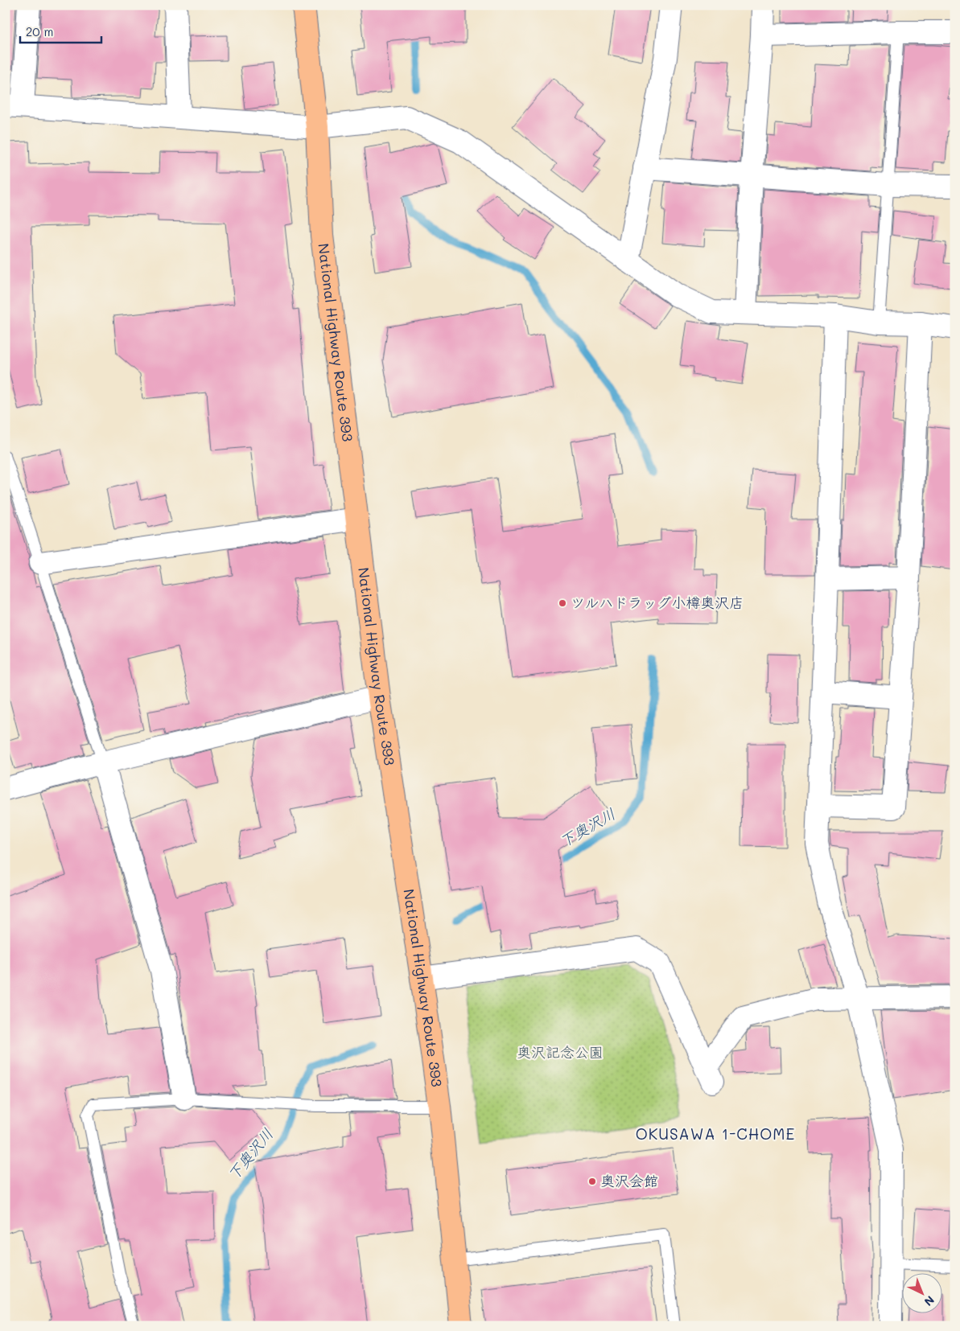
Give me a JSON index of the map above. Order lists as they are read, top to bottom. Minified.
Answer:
{"streets":{"highway":["National Highway Route 393"]},"districts":["OKUSAWA 1-CHOME"],"water":["下奥沢川"],"parks":["奥沢記念公園"],"places":["ツルハドラッグ小樽奥沢店","奥沢会館"],"scale_bar":"20 m","north":"bottom right"}
